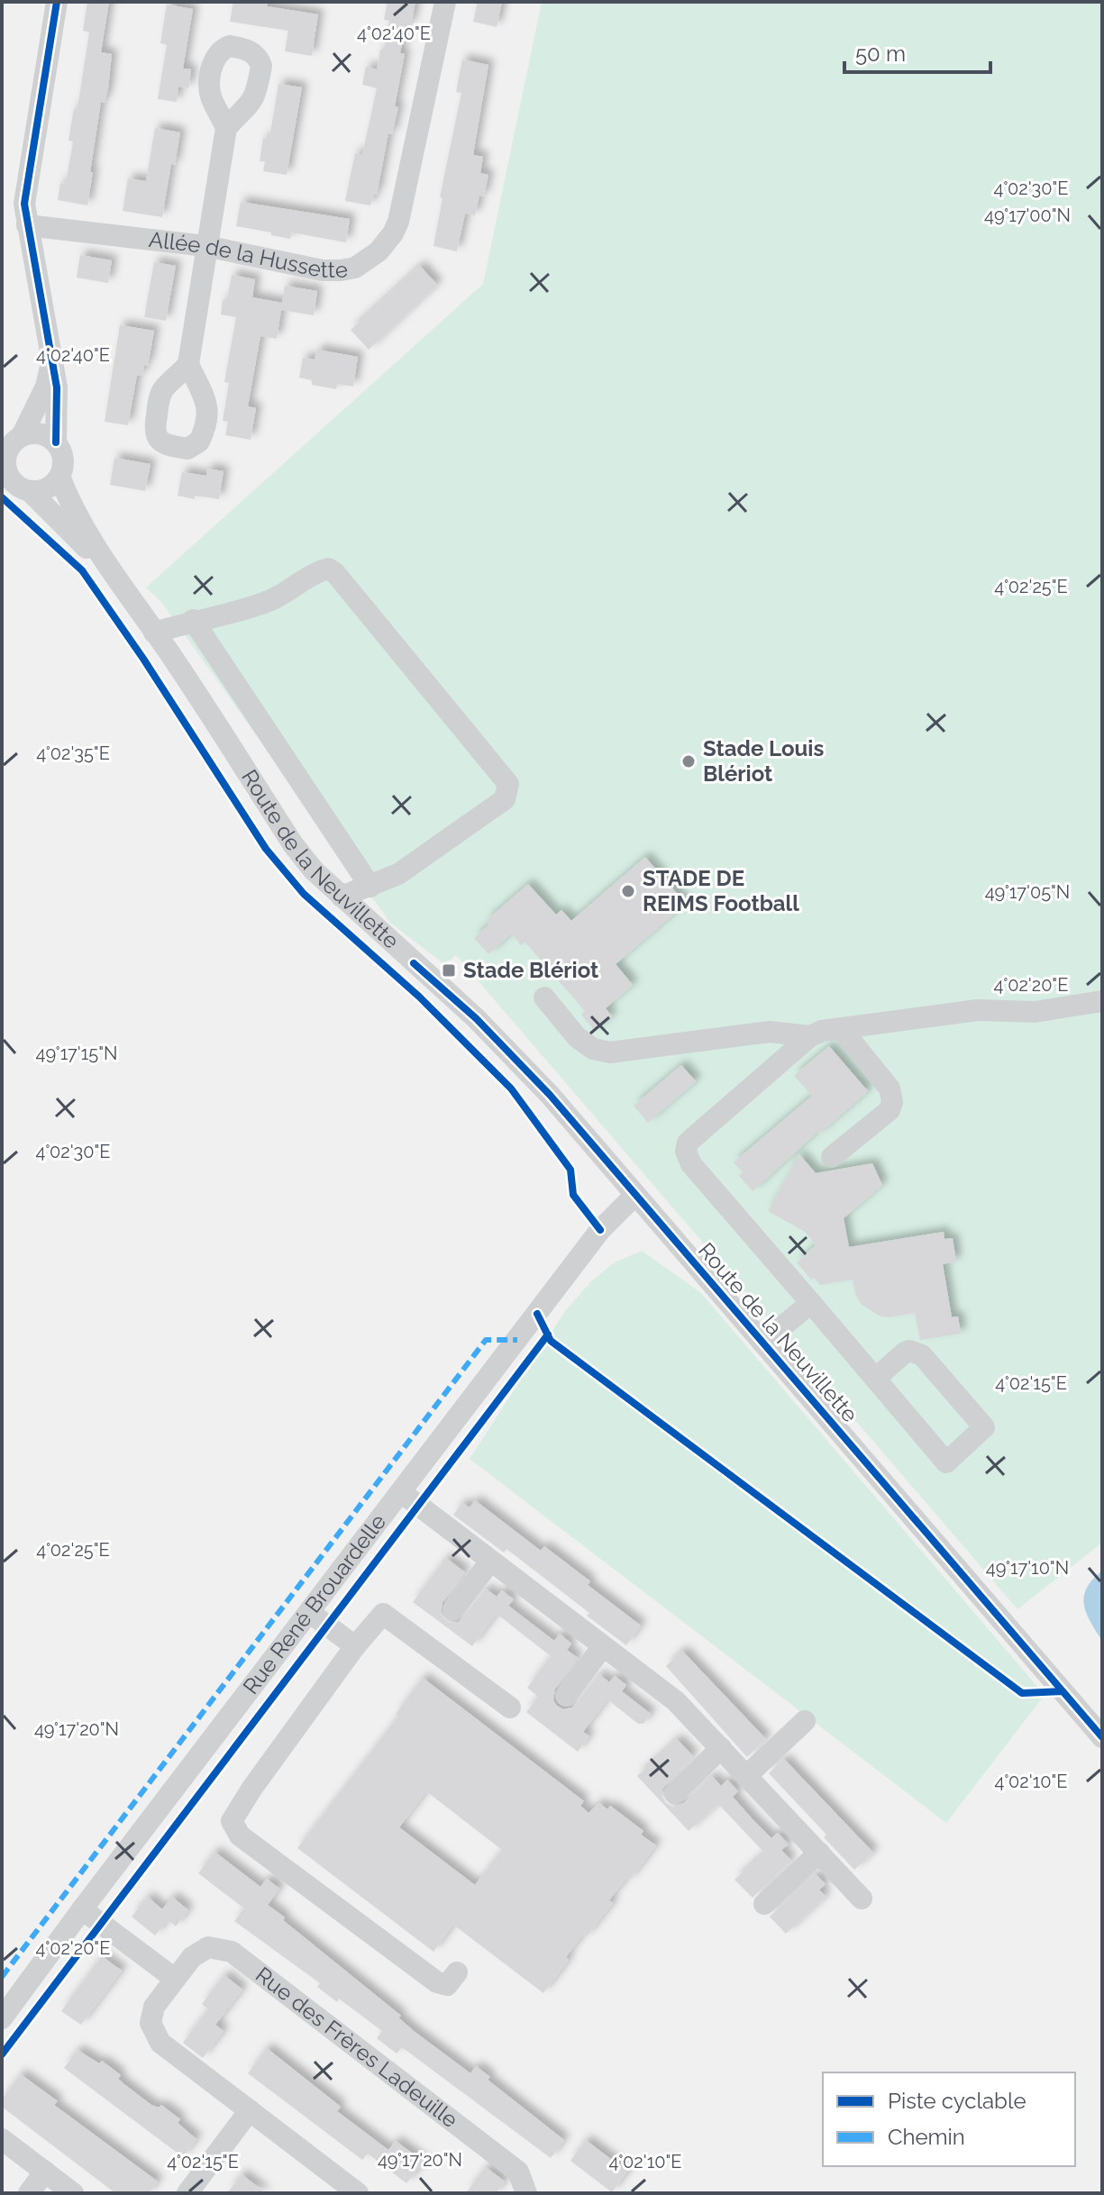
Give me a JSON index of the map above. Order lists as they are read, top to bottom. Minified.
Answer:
{"streets":{"street":["Allée de la Hussette","Route de la Neuvillette","Rue René Brouardelle","Rue des Frères Ladeuille"]},"crossings":[["Route de la Neuvillette","Rue René Brouardelle"]],"places":{"other":["Stade Louis Blériot","STADE DE REIMS Football"],"transit":["Stade Blériot"]},"legend":["Piste cyclable","Chemin"],"scale_bar":"50 m","coordinates":["4°02'40\"E","4°02'30\"E","49°17'00\"N","4°02'25\"E","4°02'35\"E","49°17'05\"N","4°02'20\"E","49°17'15\"N","4°02'15\"E","49°17'10\"N","49°17'20\"N","4°02'10\"E"]}
